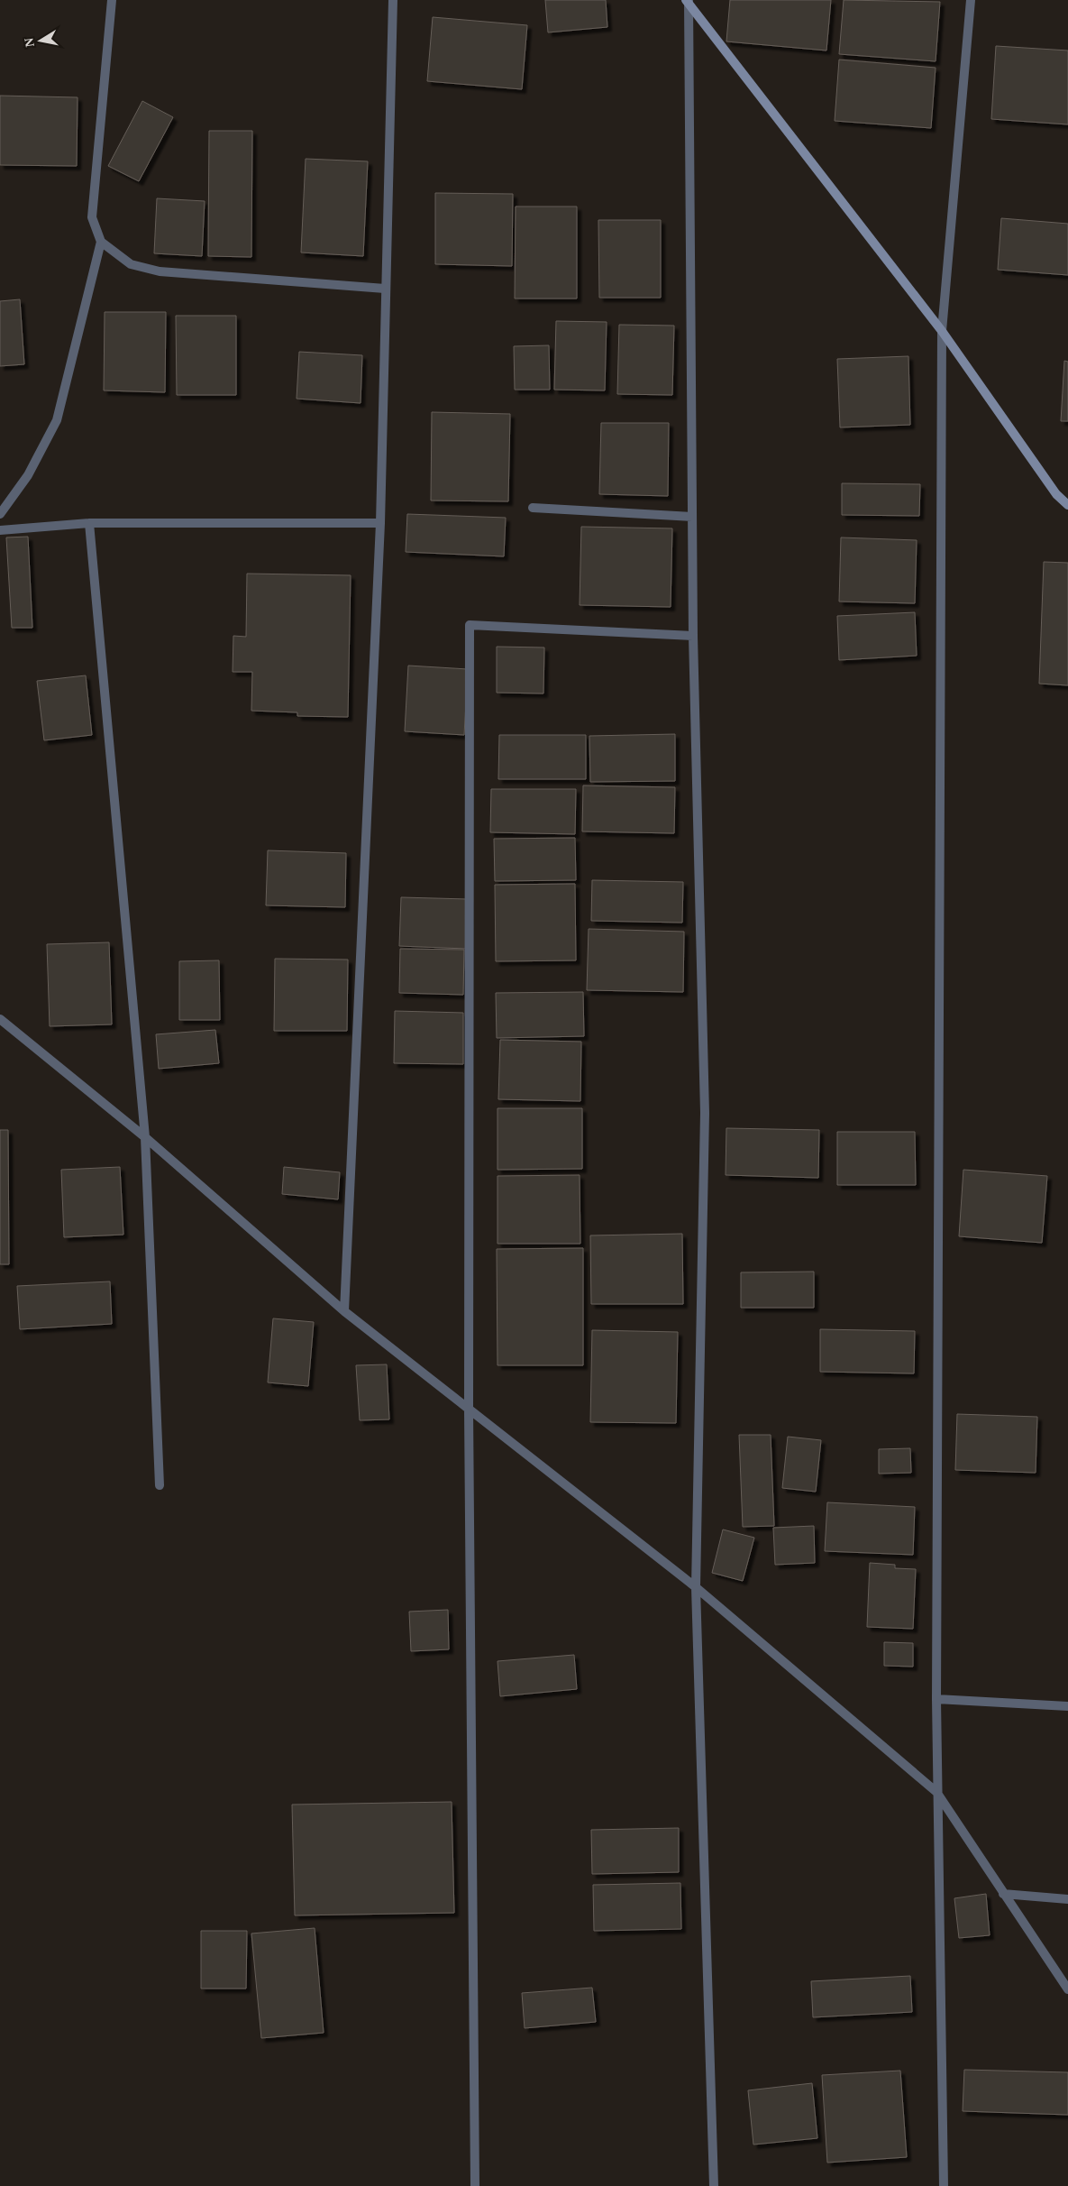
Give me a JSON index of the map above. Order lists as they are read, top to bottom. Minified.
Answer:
{"north":"left"}
